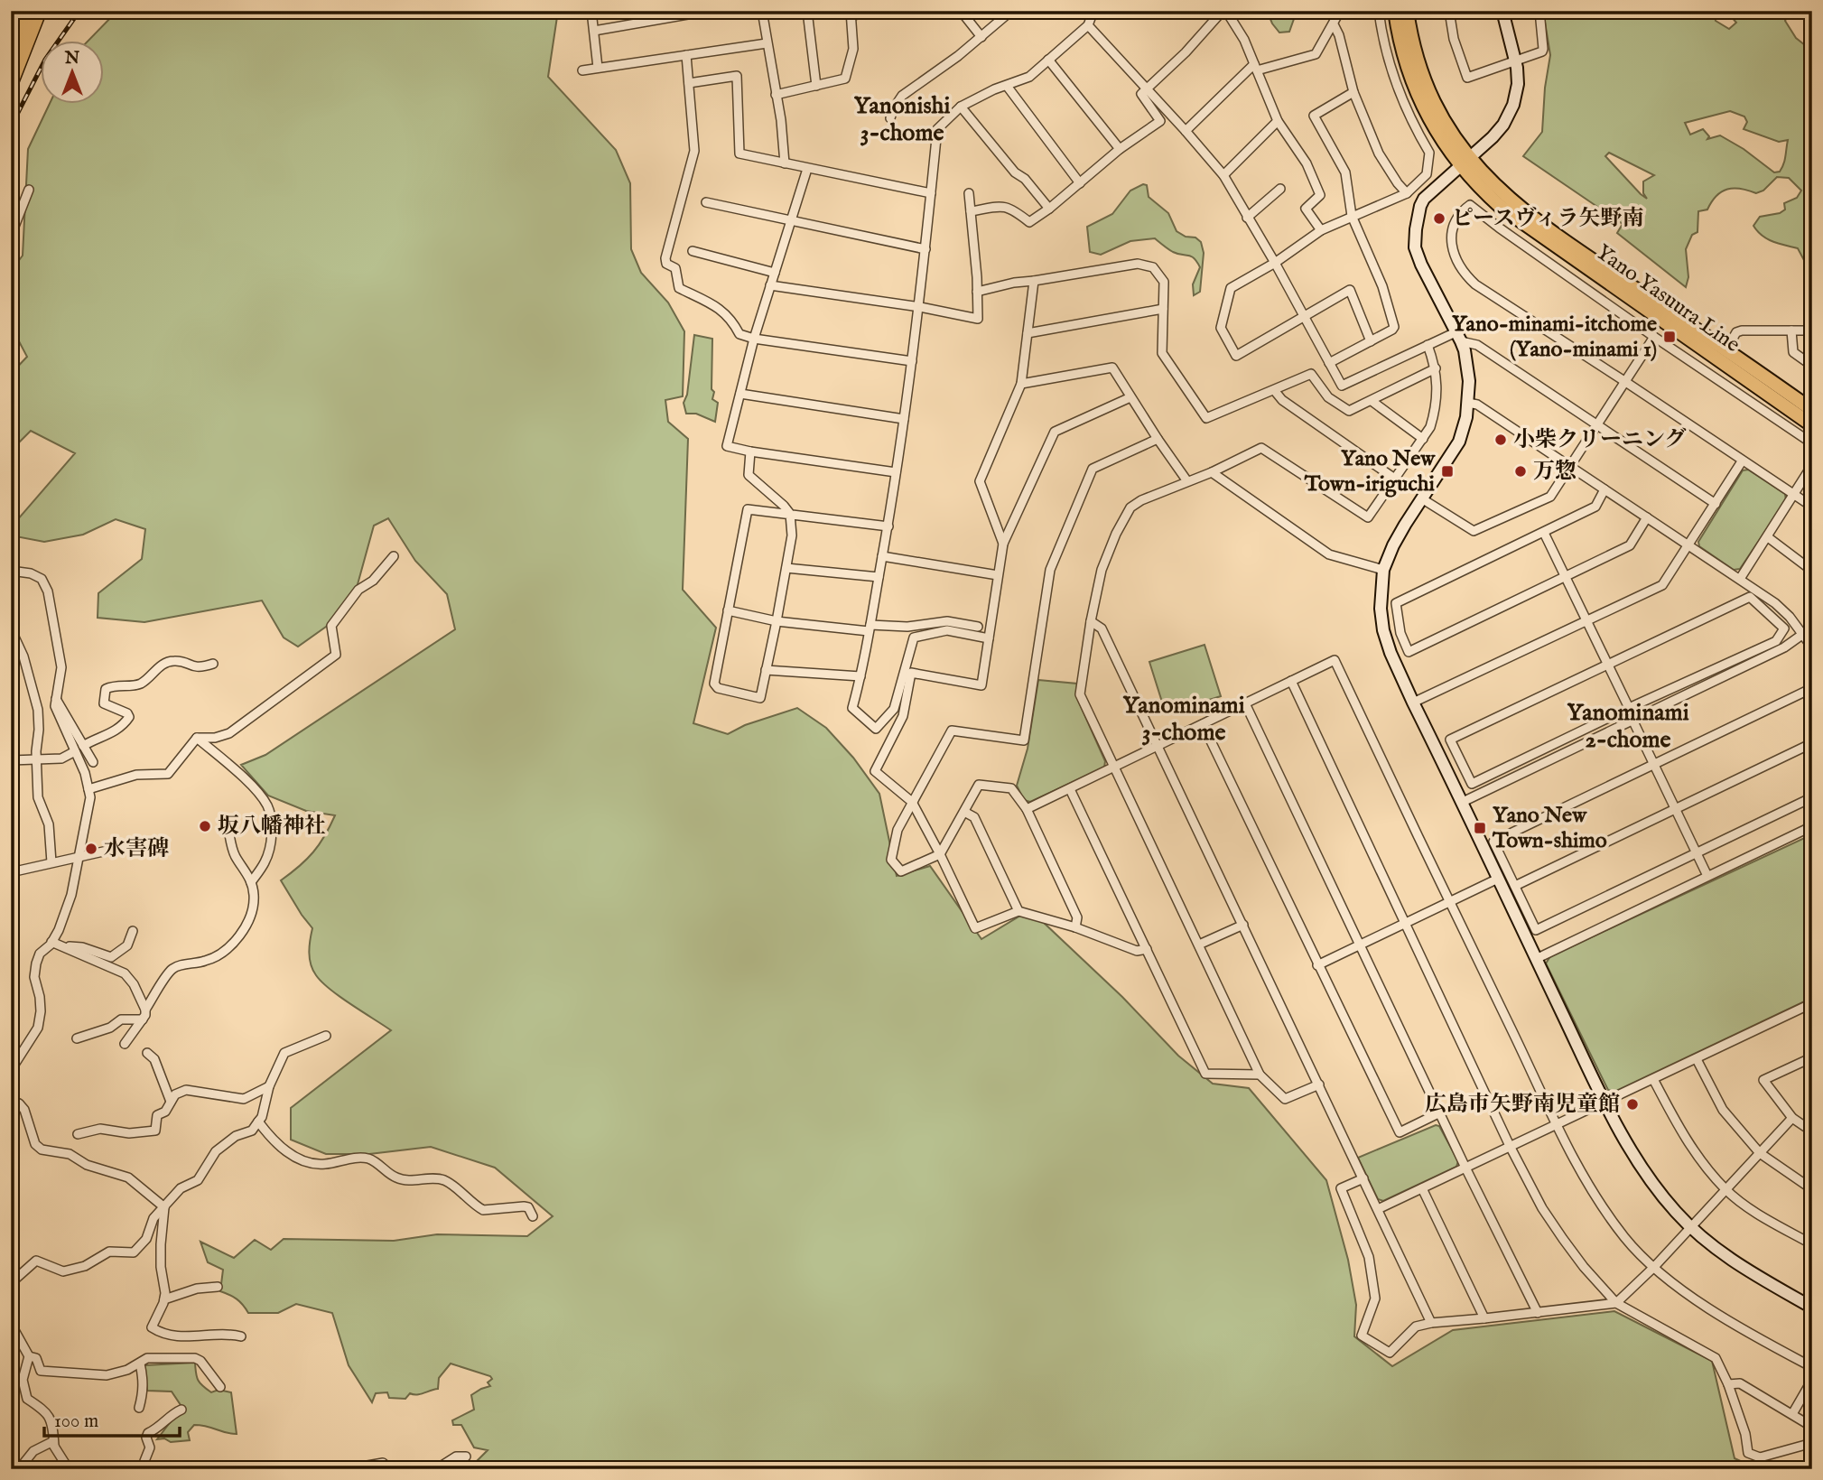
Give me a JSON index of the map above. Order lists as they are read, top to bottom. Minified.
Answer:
{"streets":{"main road":["Yano Yasuura Line"]},"districts":["Yanonishi 3-chome","Yanominami 3-chome","Yanominami 2-chome"],"places":{"other":["ピースヴィラ矢野南","小柴クリーニング","万惣","坂八幡神社","水害碑","広島市矢野南児童館"],"transit":["Yano-minami-itchome (Yano-minami 1)","Yano New Town-iriguchi","Yano New Town-shimo"]},"scale_bar":"100 m","north":"top"}
